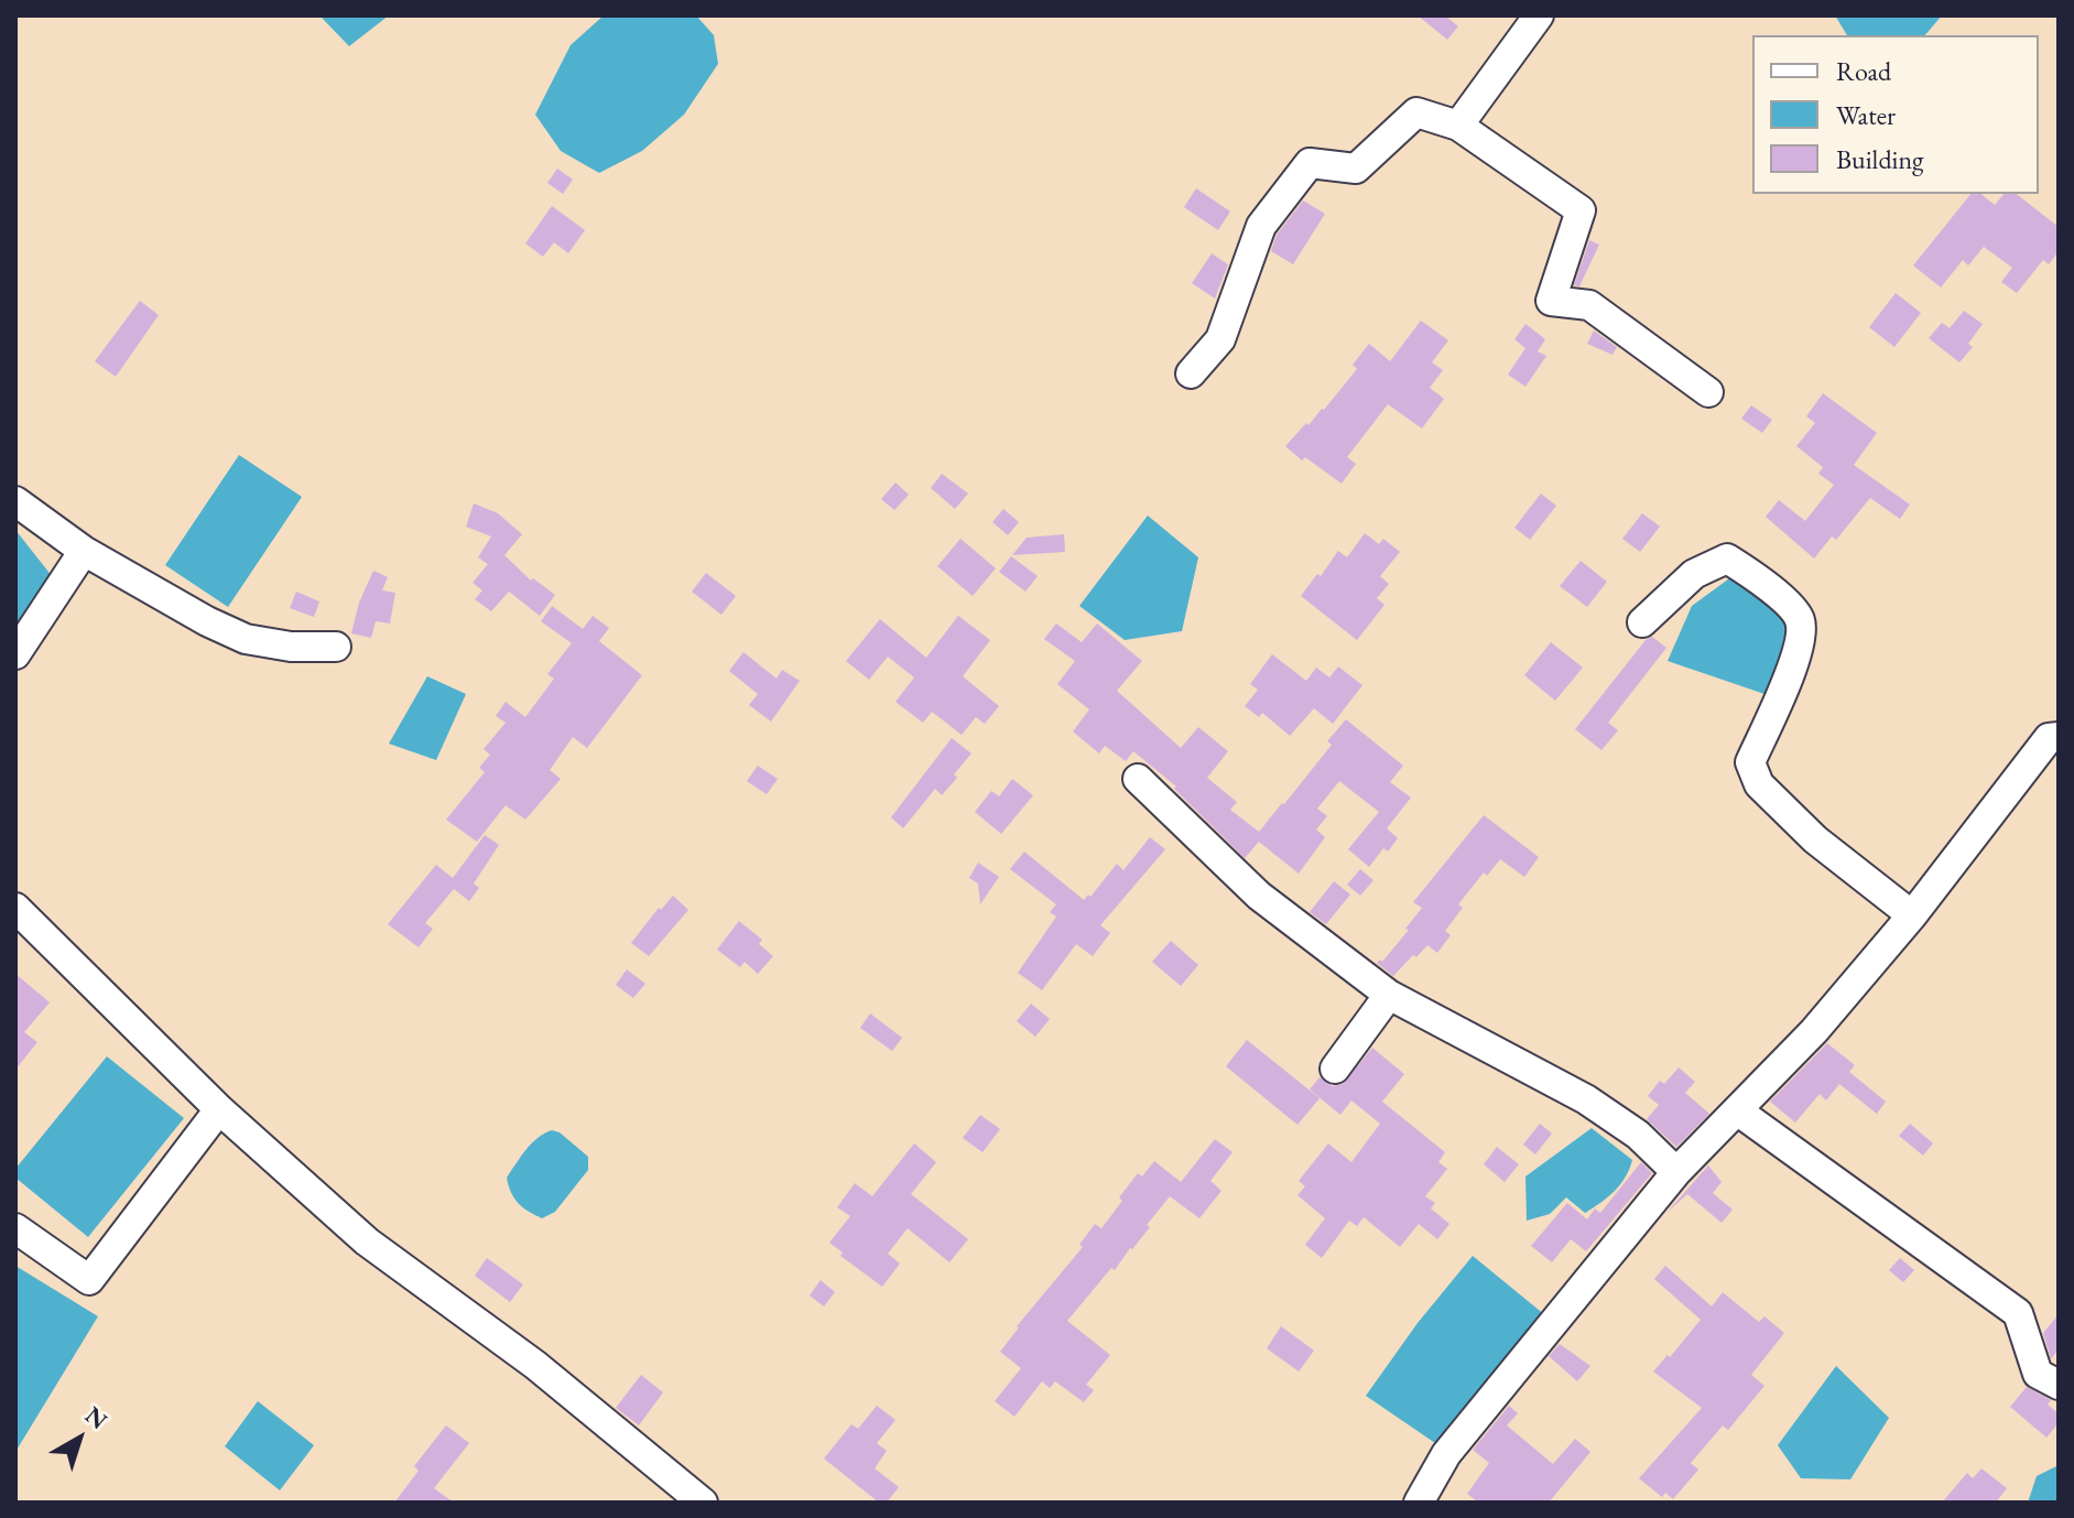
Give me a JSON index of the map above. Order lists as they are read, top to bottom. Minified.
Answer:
{"legend":["Road","Water","Building"],"north":"top right"}
